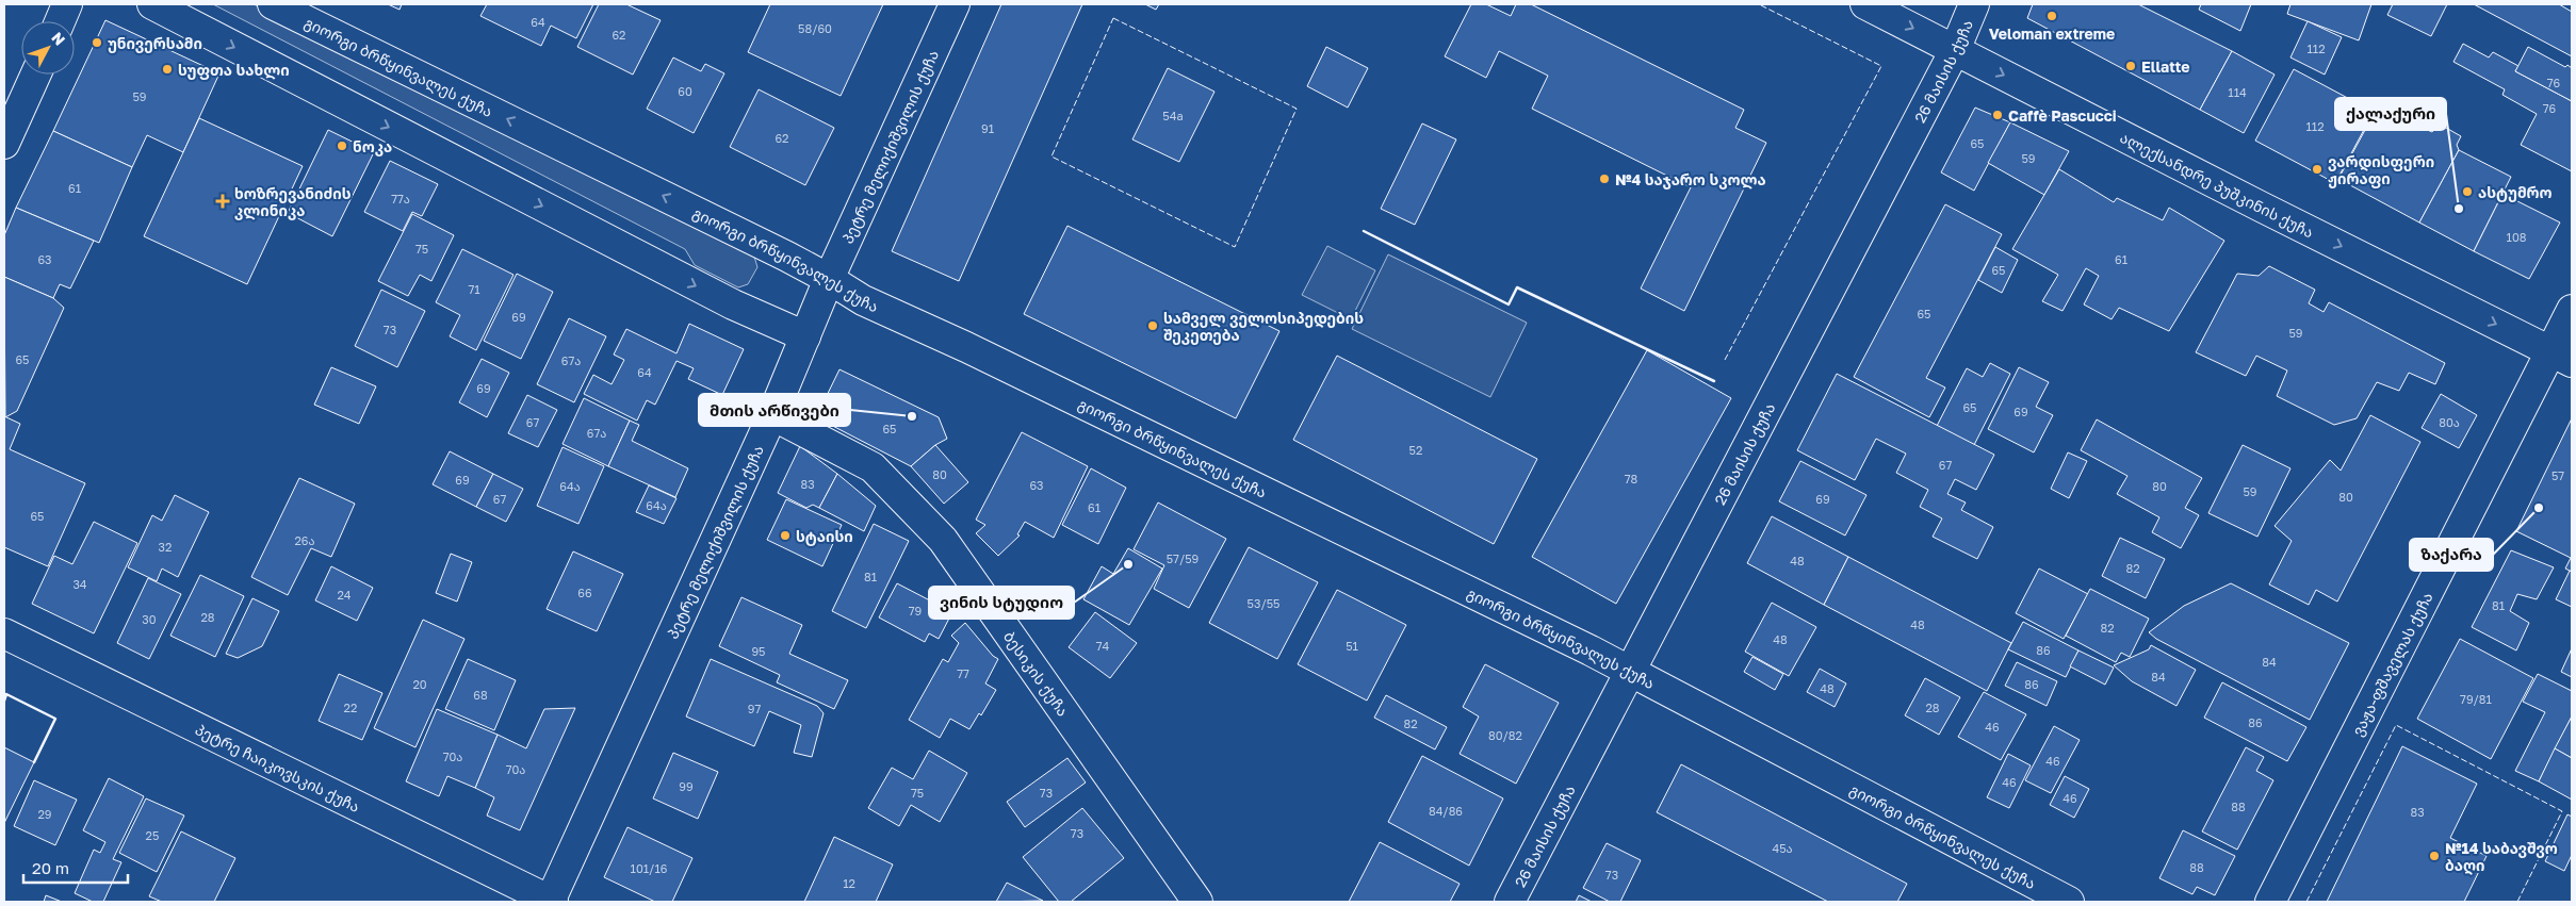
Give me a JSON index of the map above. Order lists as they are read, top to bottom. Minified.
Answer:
{"streets":{"street":["გიორგი ბრწყინვალეს ქუჩა","26 მაისის ქუჩა","პეტრე მელიქიშვილის ქუჩა","ალექსანდრე პუშკინის ქუჩა","ვაჟა-ფშაველას ქუჩა","ბესიკის ქუჩა","პეტრე ჩაიკოვსკის ქუჩა"]},"crossings":[["გიორგი ბრწყინვალეს ქუჩა","26 მაისის ქუჩა"],["გიორგი ბრწყინვალეს ქუჩა","პეტრე მელიქიშვილის ქუჩა"],["26 მაისის ქუჩა","ალექსანდრე პუშკინის ქუჩა"],["პეტრე მელიქიშვილის ქუჩა","ბესიკის ქუჩა"],["პეტრე მელიქიშვილის ქუჩა","პეტრე ჩაიკოვსკის ქუჩა"],["ალექსანდრე პუშკინის ქუჩა","ვაჟა-ფშაველას ქუჩა"]],"one_way":["ალექსანდრე პუშკინის ქუჩა"],"places":{"other":["Veloman extreme","უნივერსამი","Ellatte","სუფთა სახლი","Caffè Pascucci","ნოკა","ვარდისფერი ჟირაფი","№4 საჯარო სკოლა","ასტუმრო","ქალაქური","სამველ ველოსიპედების შეკეთება","მთის არწივები","ზაქარა","სტაისი","ვინის სტუდიო","№14 საბავშვო ბაღი"],"health":["ხოზრევანიძის კლინიკა"]},"house_numbers":["64","58/60","62","112","76","60","114","59","76","54a","112","91","62","65","59","61","77ა","108","75","63","61","65","71","65","69","73","59","65","67ა","64","69","65","69","67","80ა","65","67ა","52","67","80","57","78","69","83","63","64ა","80","59","80","67","69","64ა","61","65","26ა","32","57/59","48","82","81","34","66","24","53/55","81","79","28","30","48","82","48","74","51","86","95","84","77","84","20","86","48","68","79/81","22","28","97","86","82","46","80/82","70ა","46","70ა","46","99","75","73","46","88","84/86","83","29","73","25","45ა","88","101/16","73","12"],"scale_bar":"20 m","north":"top right"}
